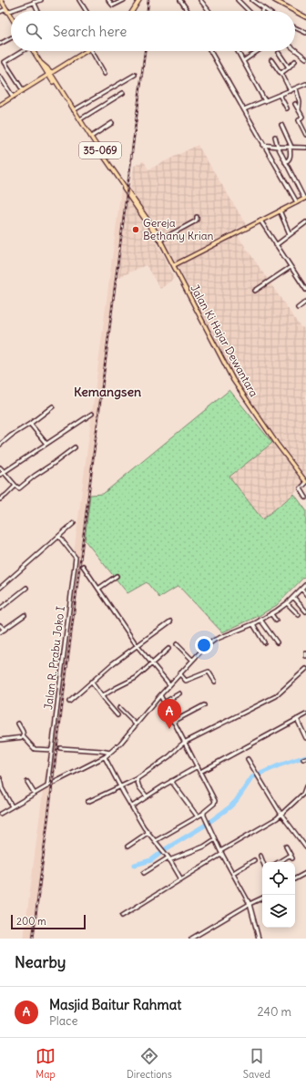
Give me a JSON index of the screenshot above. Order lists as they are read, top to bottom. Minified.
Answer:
{"streets":{"main road":["35-069","Jalan Ki Hajar Dewantara"],"street":["Jalan R. Prabu Joko I"]},"districts":["Kemangsen"],"places":["Gereja Bethany Krian"],"scale_bar":"200 m","page":{"search":"Search here","pins":"A","scale":"200 m","heading":"Nearby","list":[{"mark":"A","name":"Masjid Baitur Rahmat","note":"Place","value":"240 m"}],"nav":["Map","Directions","Saved"]}}
